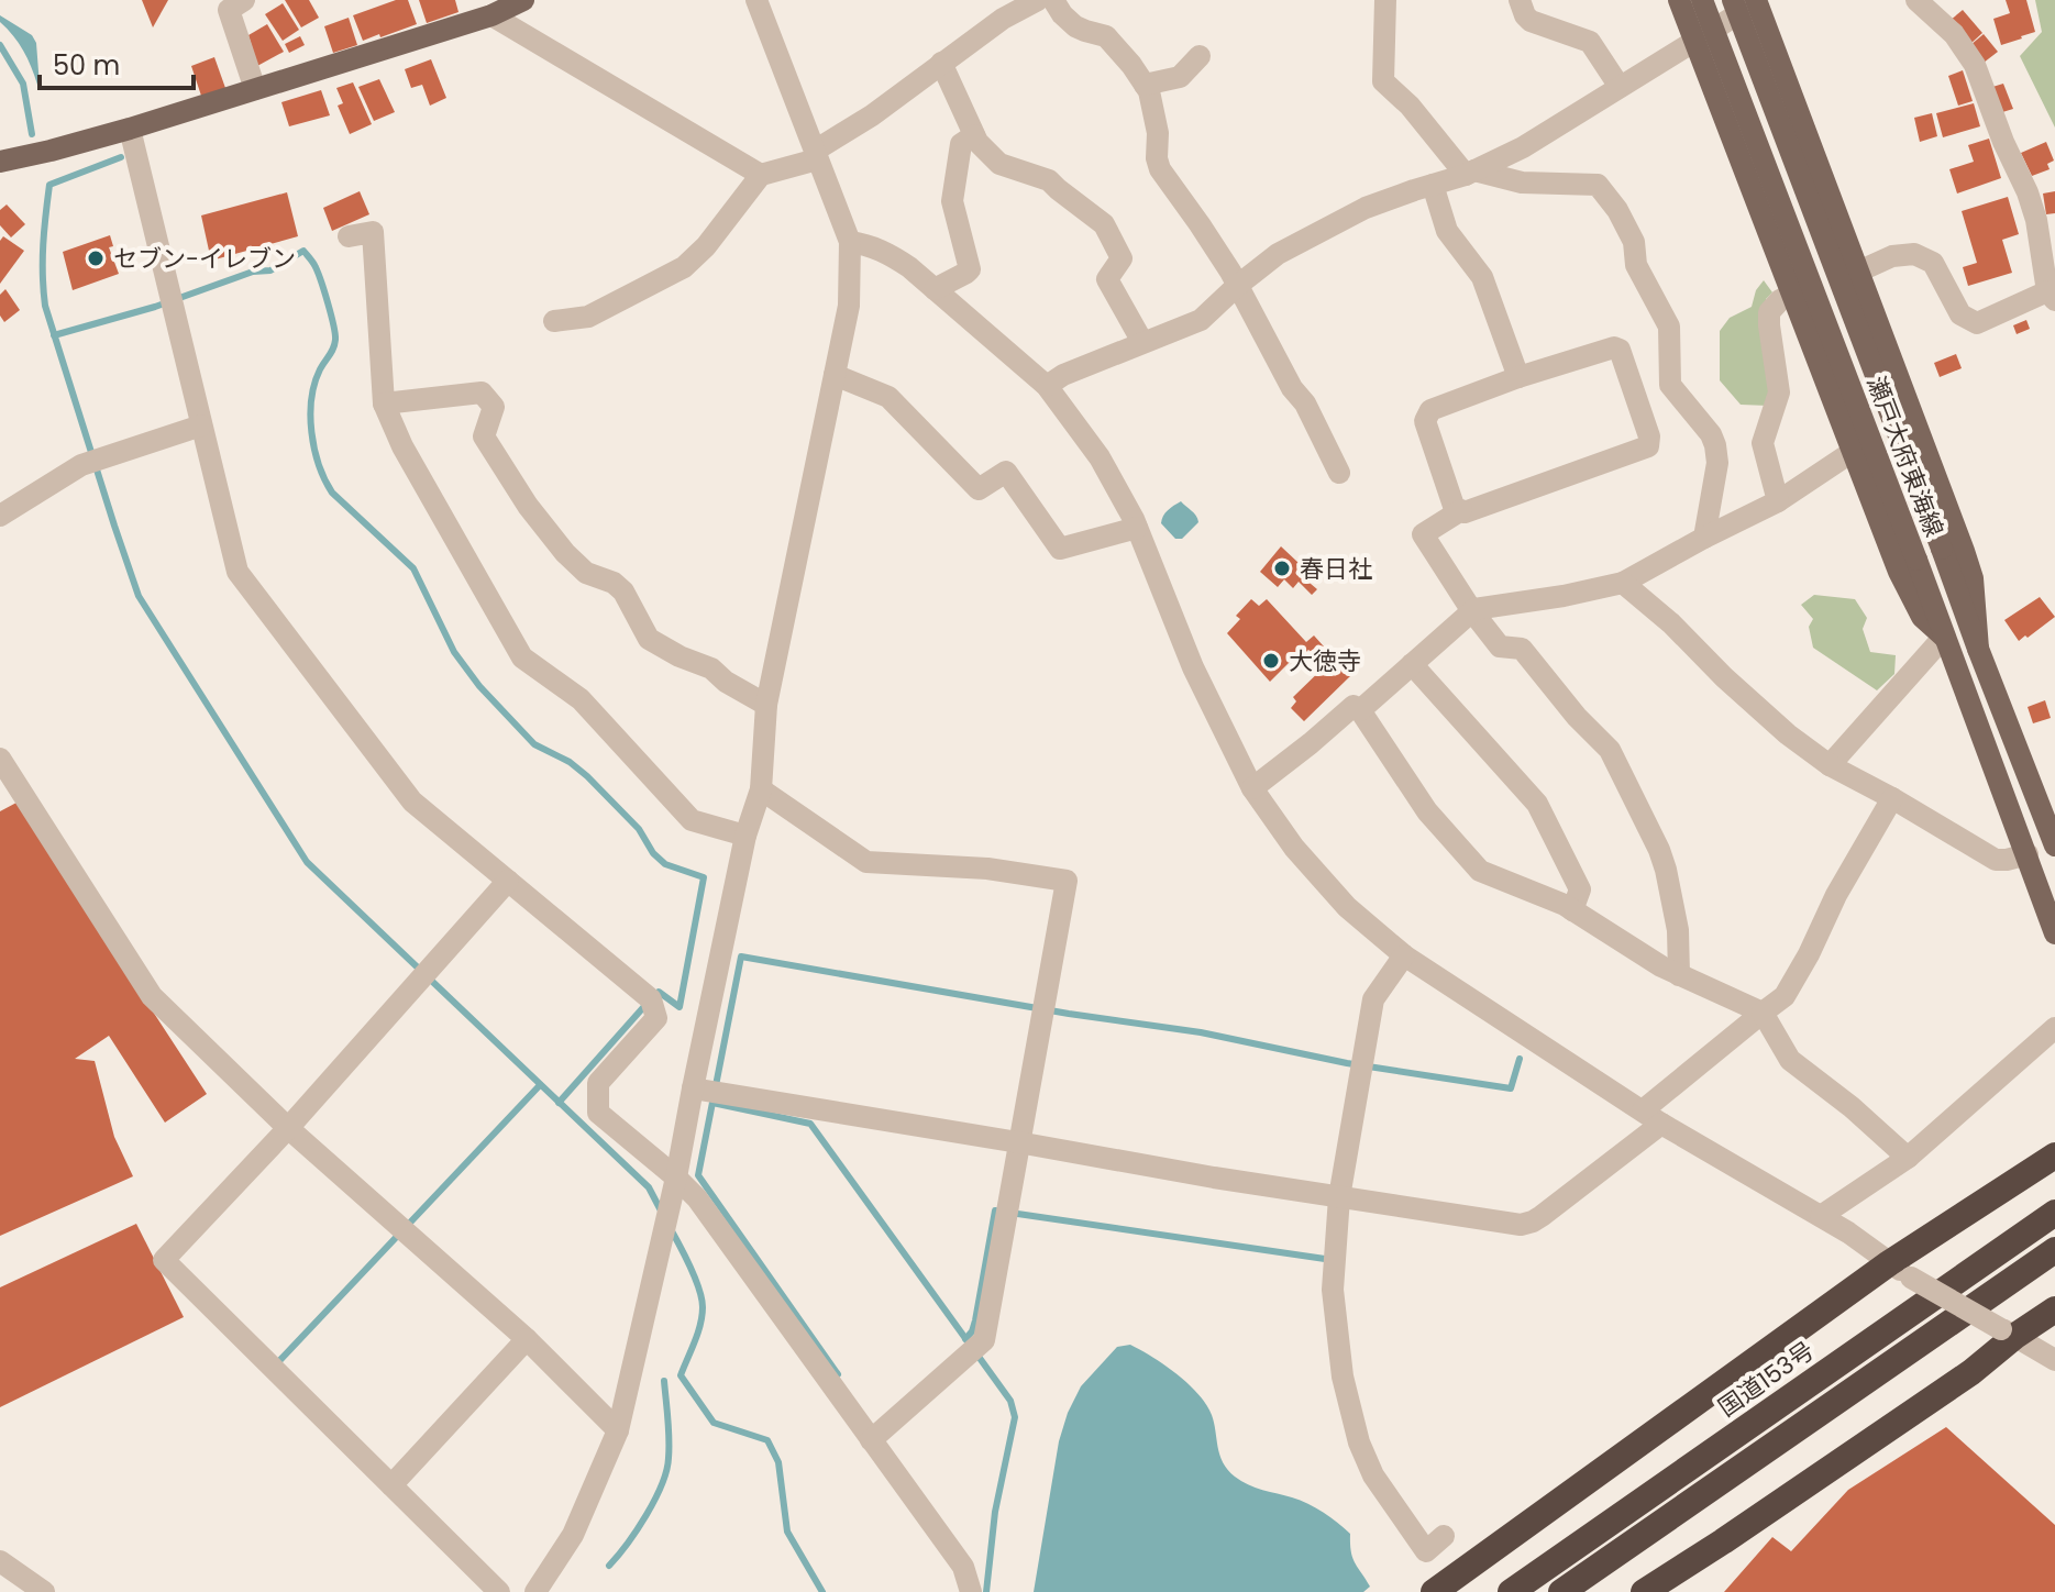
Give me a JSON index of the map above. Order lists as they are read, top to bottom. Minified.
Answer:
{"streets":{"highway":["国道153号"],"main road":["瀬戸大府東海線"]},"places":["セブン-イレブン","春日社","大徳寺"],"scale_bar":"50 m"}
